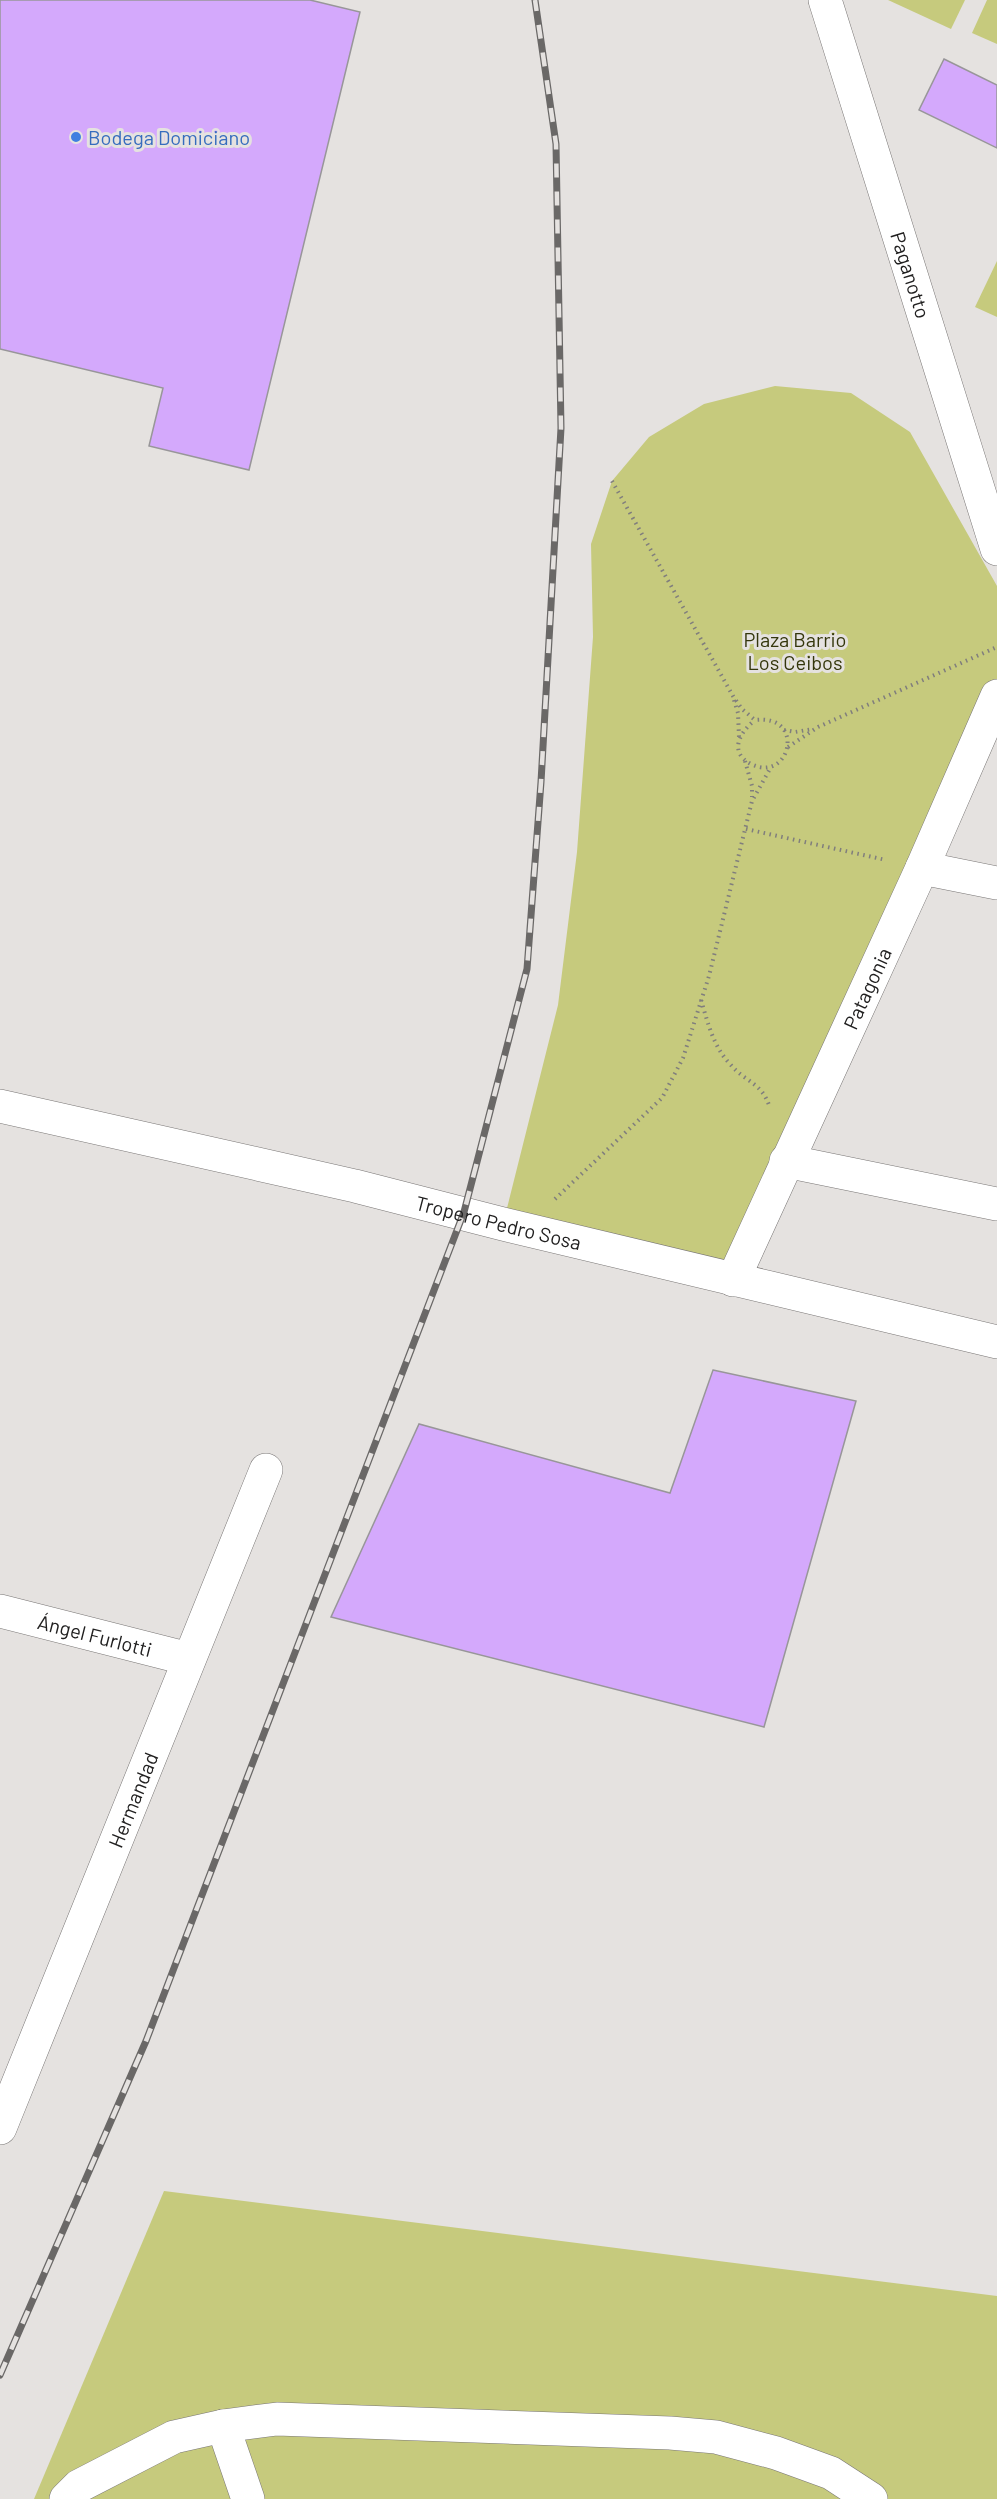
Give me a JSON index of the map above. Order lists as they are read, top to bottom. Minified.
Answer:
{"streets":{"street":["Paganotto","Patagonia","Tropero Pedro Sosa","Ángel Furlotti","Hermandad"]},"crossings":[["Patagonia","Tropero Pedro Sosa"],["Ángel Furlotti","Hermandad"]],"parks":["Plaza Barrio Los Ceibos"],"places":["Bodega Domiciano"]}
